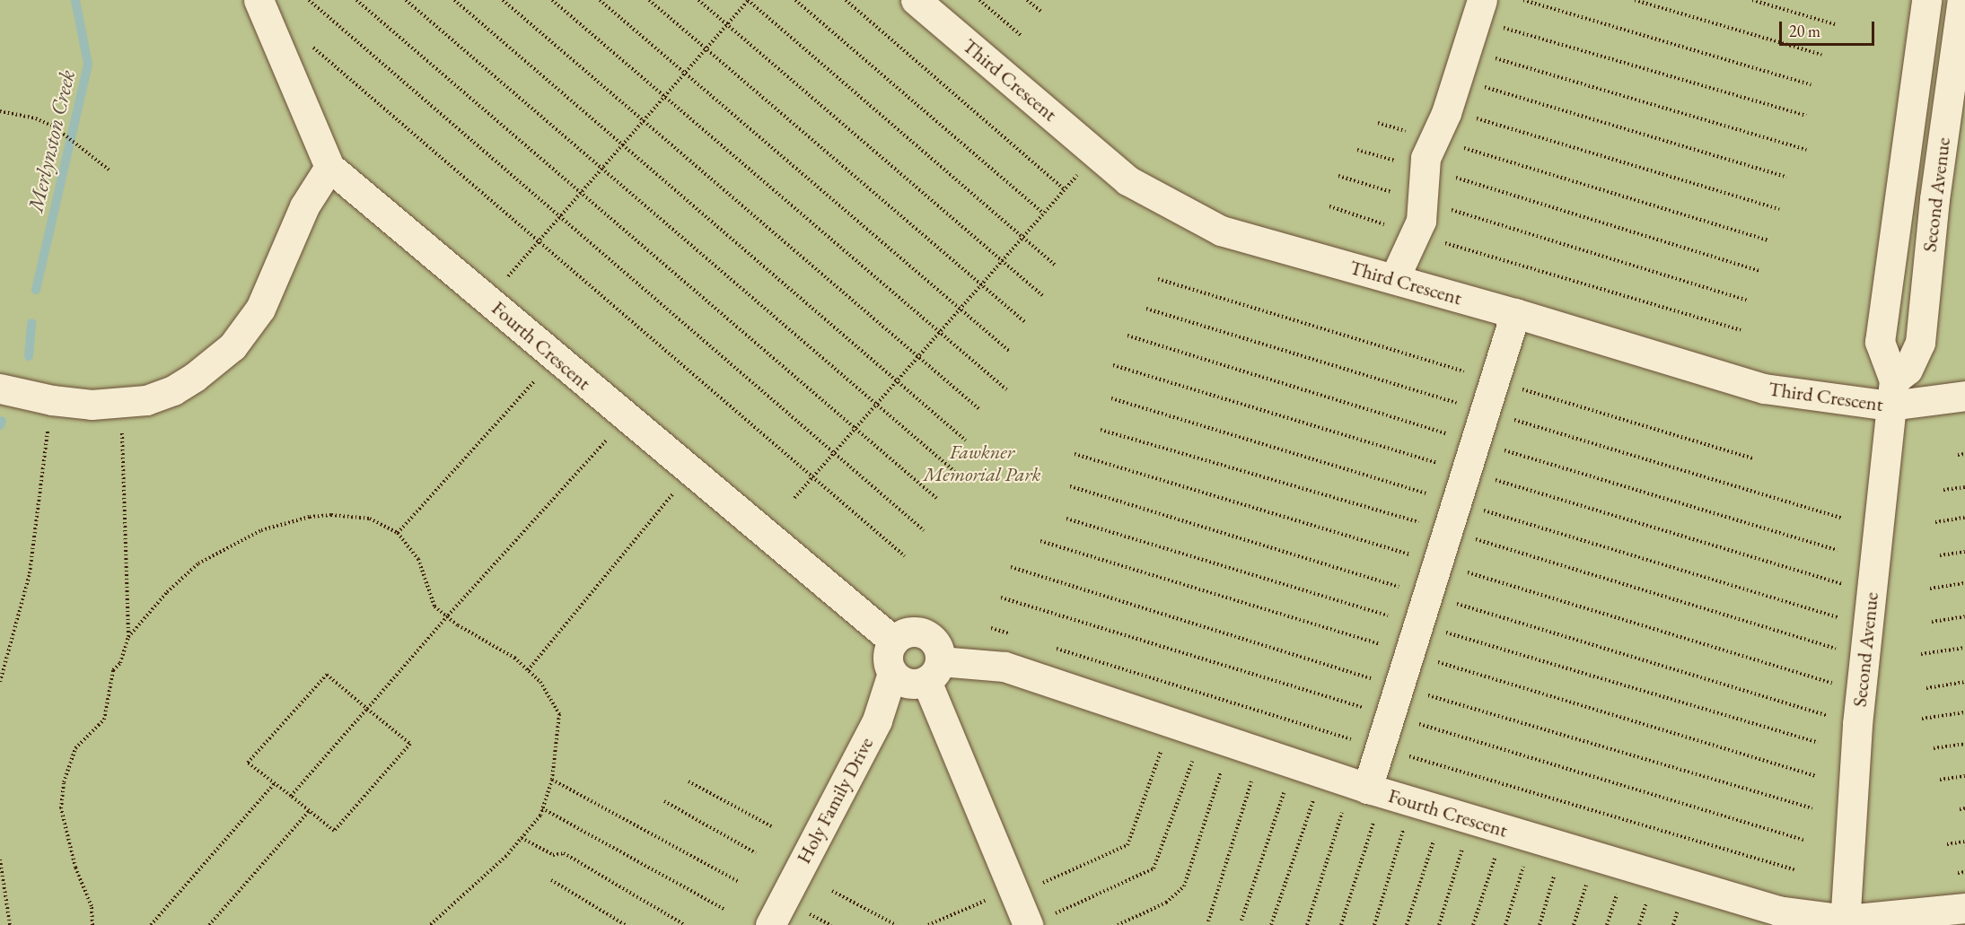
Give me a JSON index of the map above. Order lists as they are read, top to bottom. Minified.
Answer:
{"streets":{"lane":["Third Crescent","Second Avenue","Fourth Crescent","Holy Family Drive"]},"crossings":[["Third Crescent","Second Avenue"],["Second Avenue","Fourth Crescent"],["Fourth Crescent","Holy Family Drive"]],"water":["Merlynston Creek"],"parks":["Fawkner Memorial Park"],"scale_bar":"20 m"}
